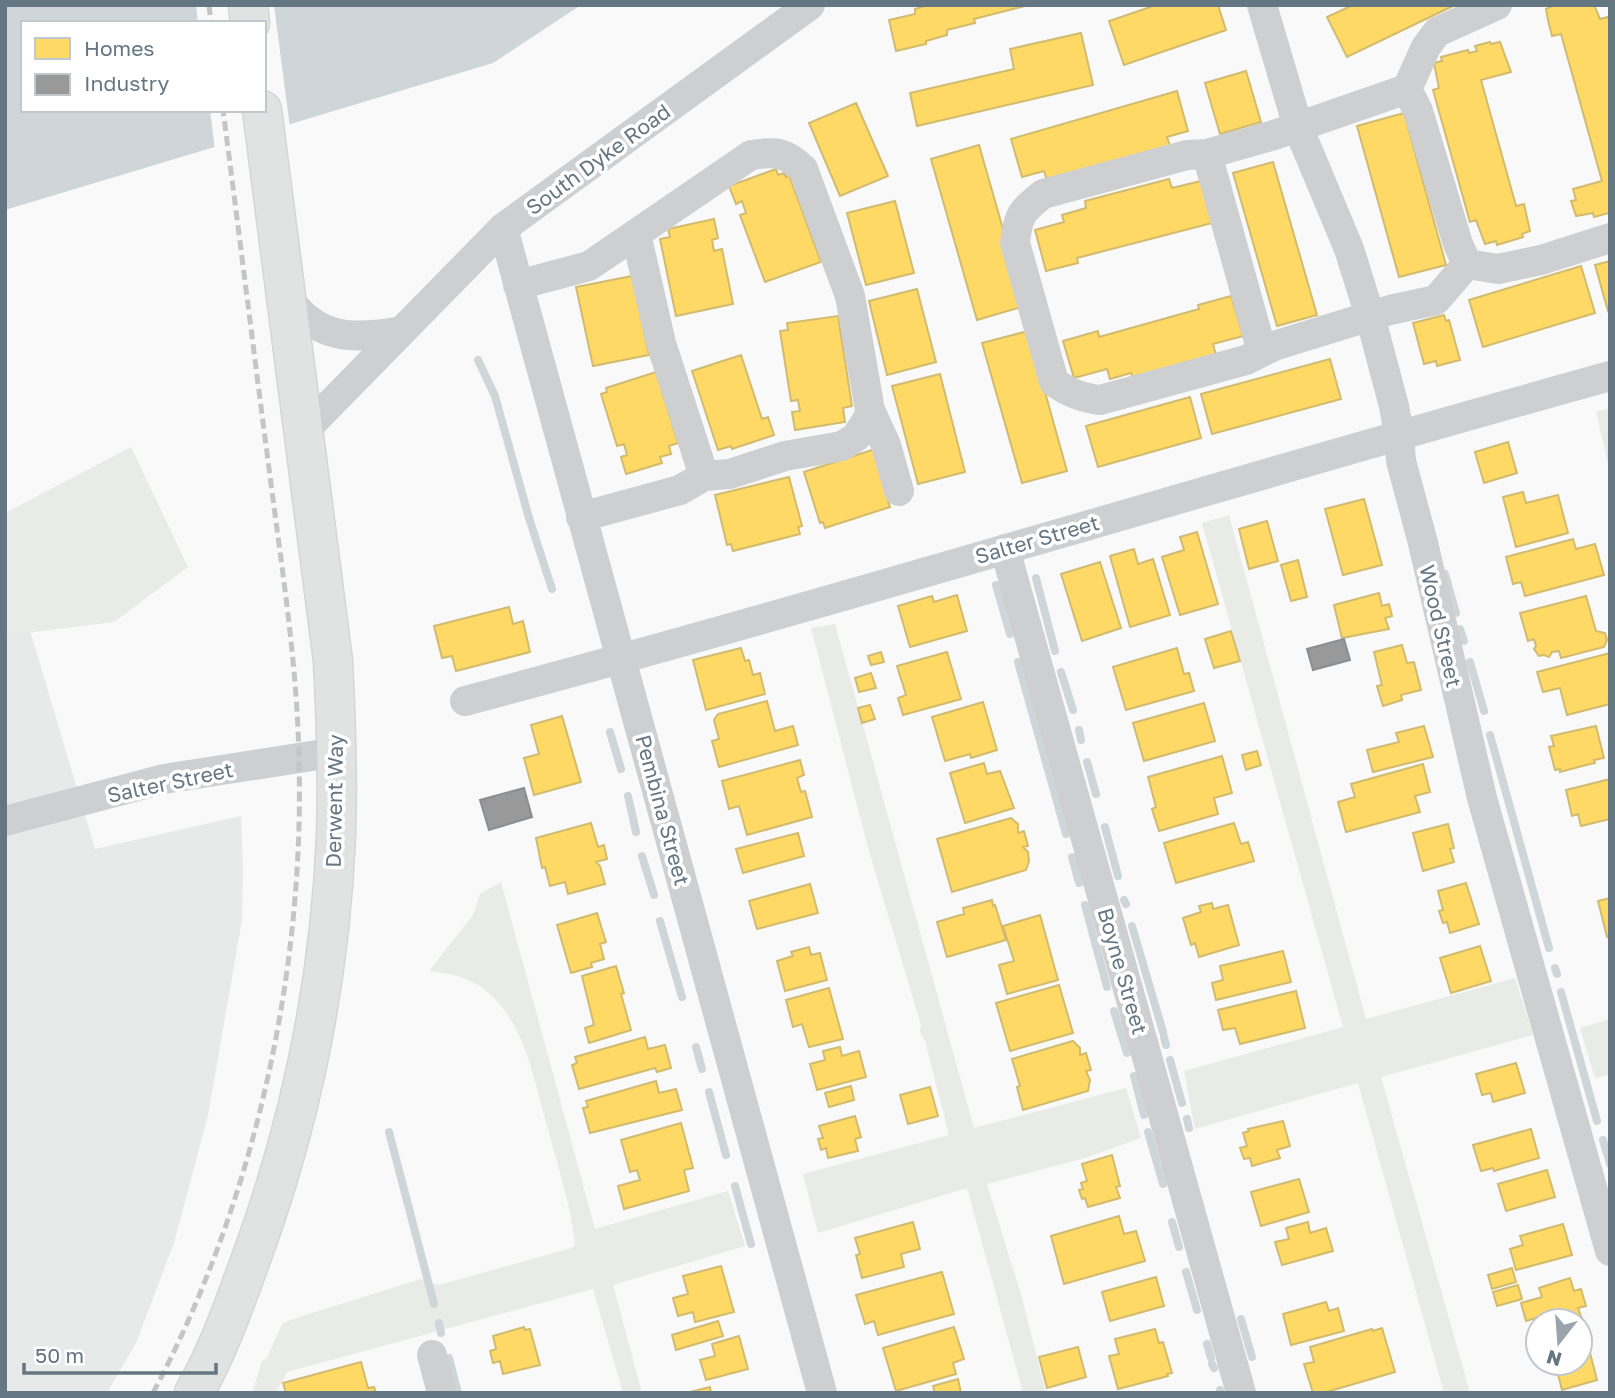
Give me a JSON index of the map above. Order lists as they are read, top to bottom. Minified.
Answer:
{"streets":{"main road":["Derwent Way"],"street":["South Dyke Road","Salter Street","Wood Street","Pembina Street","Boyne Street"]},"crossings":[["South Dyke Road","Derwent Way"],["South Dyke Road","Pembina Street"],["Salter Street","Wood Street"],["Salter Street","Derwent Way"],["Salter Street","Pembina Street"],["Salter Street","Boyne Street"]],"legend":["Homes","Industry"],"scale_bar":"50 m","north":"bottom"}
